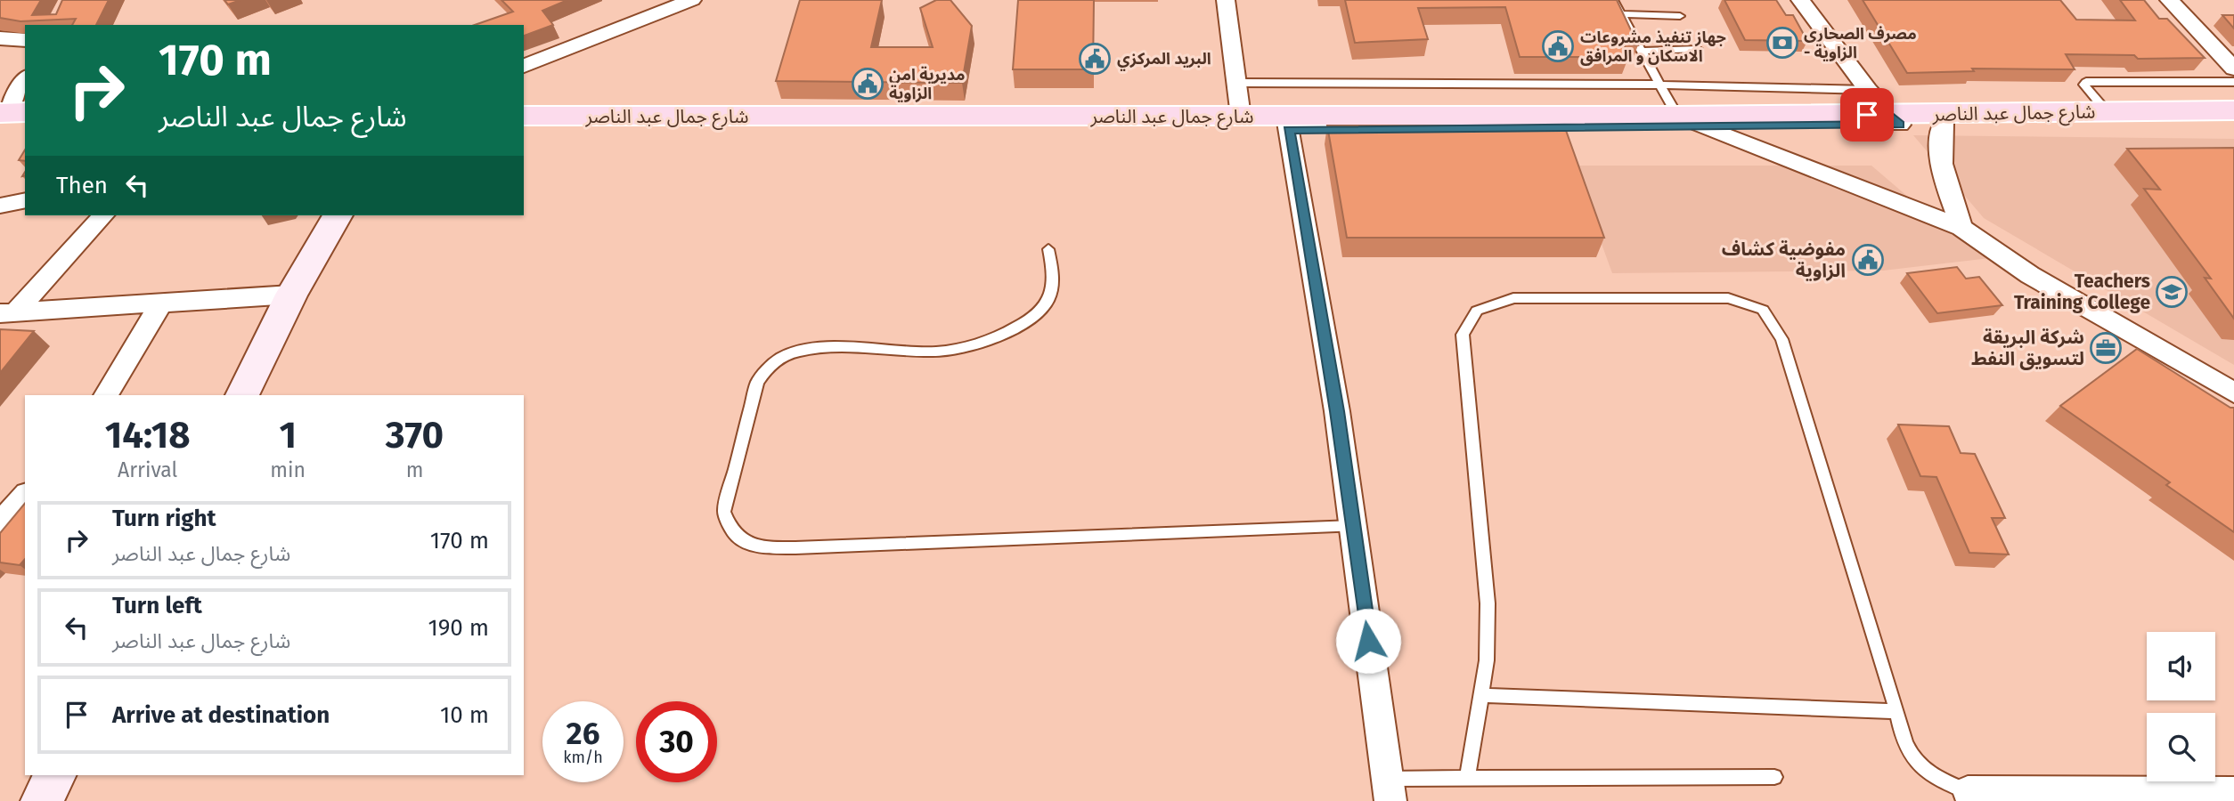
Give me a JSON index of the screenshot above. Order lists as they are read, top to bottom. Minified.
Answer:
{"streets":{"main road":["شارع جمال عبد الناصر"]},"places":{"bank":["مصرف الصحارى - الزاوية"],"public building":["جهاز تنفيذ مشروعات الاسكان و المرافق","البريد المركزي","مديرية امن الزاوية","مفوضية كشاف الزاوية"],"school or university":["Teachers Training College"],"office":["شركة البريقة لتسويق النفط"]},"page":{"turn":["170 m","شارع جمال عبد الناصر"],"then":"Then","eta":["14:18","Arrival","1","min","370","m"],"list":[{"name":"Turn right","note":"شارع جمال عبد الناصر","value":"170 m"},{"name":"Turn left","note":"شارع جمال عبد الناصر","value":"190 m"},{"name":"Arrive at destination","value":"10 m"}],"speed":"26 km/h","limit":"30"}}
